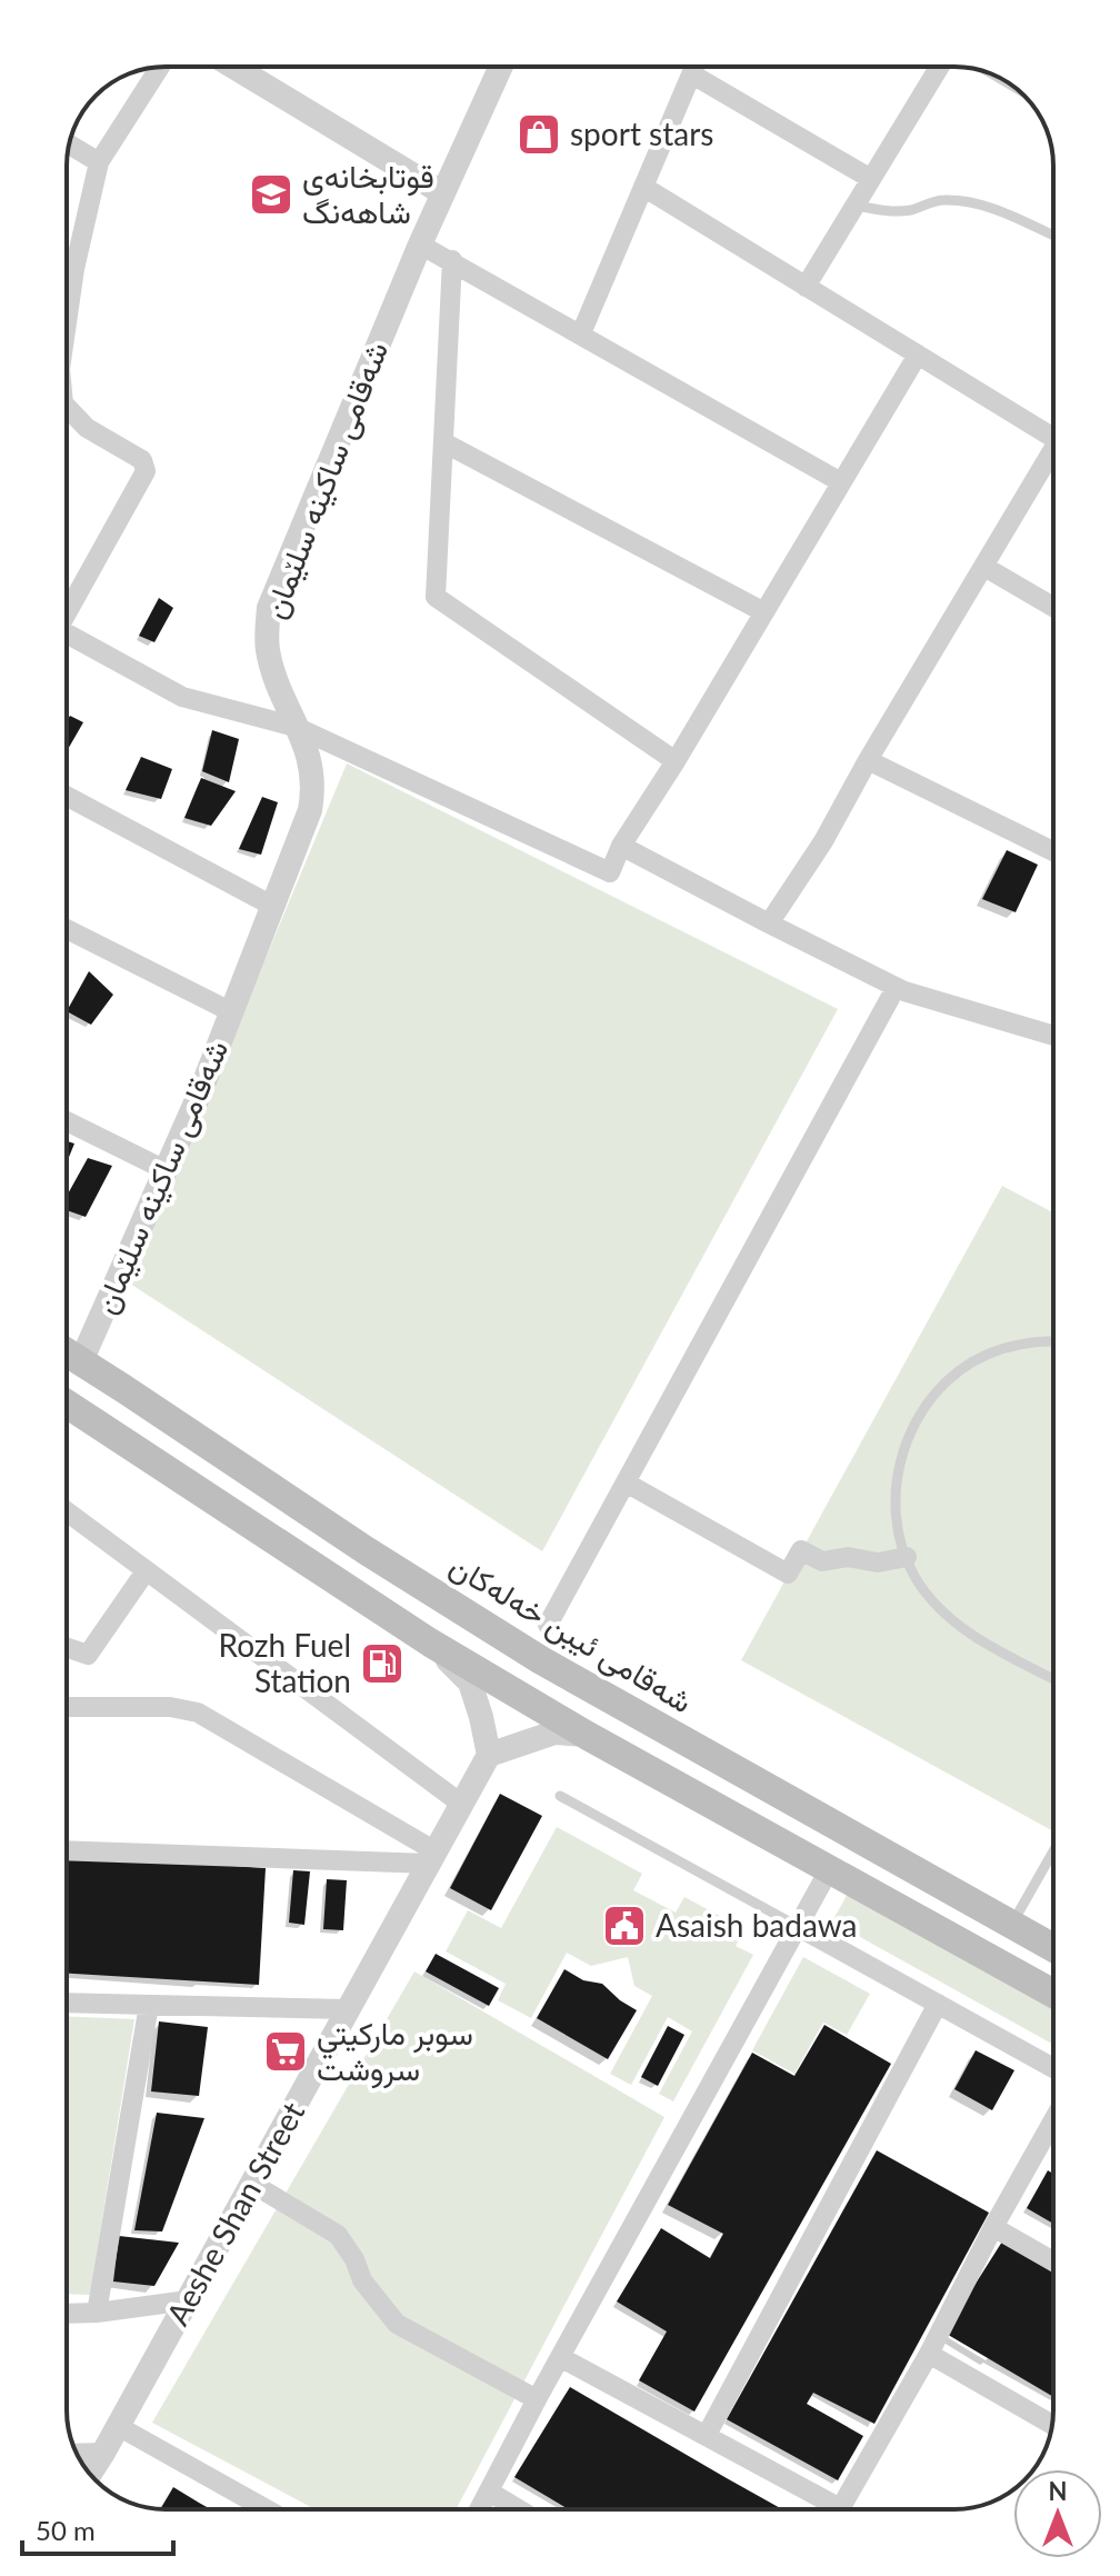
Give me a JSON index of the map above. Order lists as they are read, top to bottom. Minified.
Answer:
{"streets":{"main road":["شەقامی ئیبن خەلەکان"],"street":["شەقامی ساکینە سلێمان","Aeshe Shan Street"]},"crossings":[["شەقامی ساکینە سلێمان","شەقامی ئیبن خەلەکان"]],"places":{"shop":["sport stars"],"school or university":["قوتابخانەى شاهەنگ"],"fuel station":["Rozh Fuel Station"],"public building":["Asaish badawa"],"supermarket":["سوبر ماركيتي سروشت"]},"scale_bar":"50 m","north":"top"}
